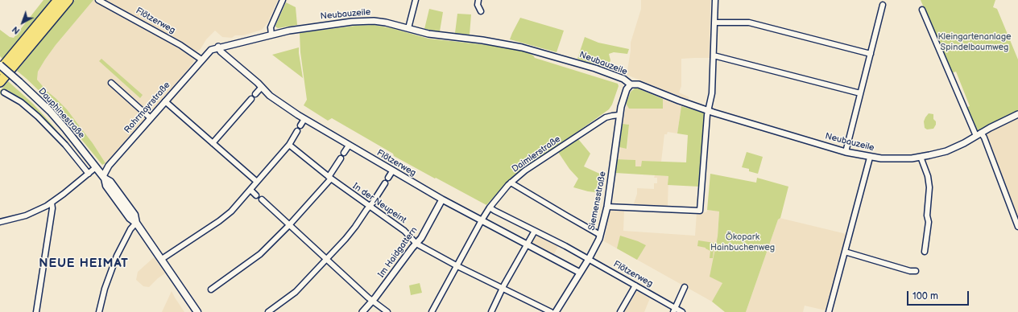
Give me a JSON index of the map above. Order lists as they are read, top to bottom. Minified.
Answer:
{"streets":{"main road":["Dauphinestraße"],"street":["Neubauzeile","Flötzerweg","Rohrmayrstraße","Daimlerstraße","Siemensstraße","In der Neupeint","Im Haidgattern"]},"crossings":[["Neubauzeile","Flötzerweg"],["Neubauzeile","Rohrmayrstraße"],["Neubauzeile","Siemensstraße"],["Flötzerweg","Rohrmayrstraße"],["Flötzerweg","Daimlerstraße"],["Flötzerweg","Siemensstraße"],["Flötzerweg","Im Haidgattern"],["Rohrmayrstraße","Dauphinestraße"],["Daimlerstraße","Siemensstraße"],["Daimlerstraße","In der Neupeint"],["In der Neupeint","Im Haidgattern"]],"districts":["NEUE HEIMAT"],"parks":["Kleingartenanlage Spindelbaumweg","Ökopark Hainbuchenweg"],"scale_bar":"100 m","north":"bottom left"}
